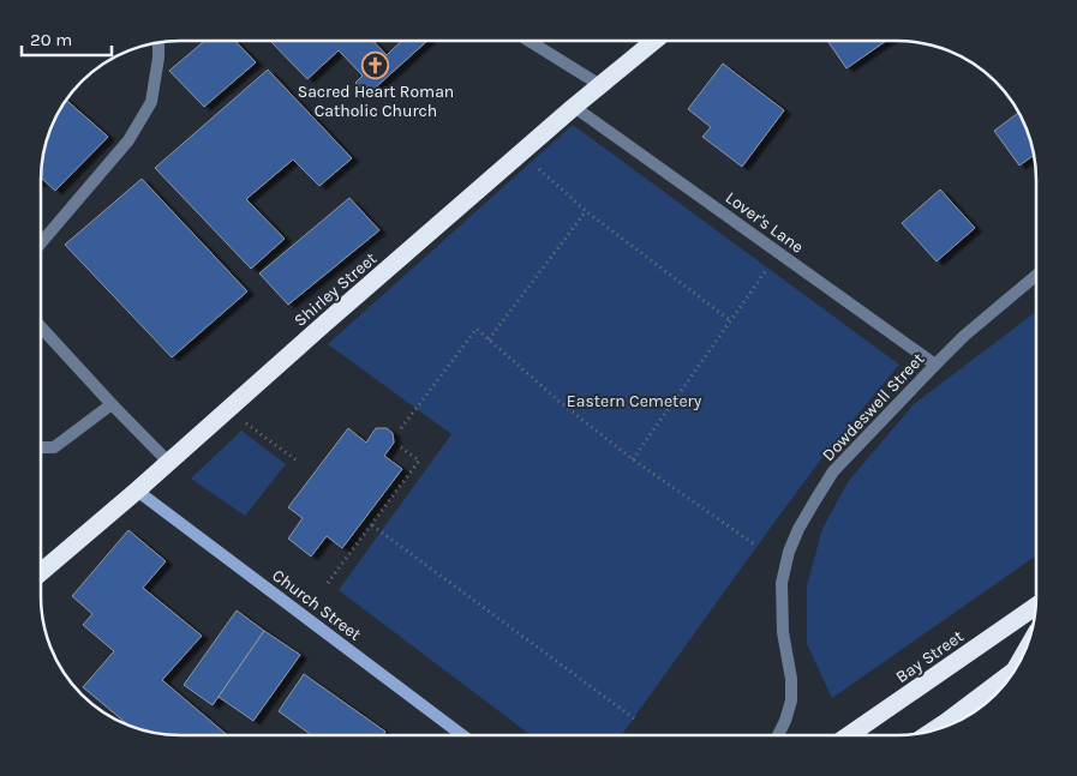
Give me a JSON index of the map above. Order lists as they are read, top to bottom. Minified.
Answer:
{"streets":{"highway":["Shirley Street","Bay Street"],"main road":["Church Street"],"street":["Lover's Lane","Dowdeswell Street"]},"crossings":[["Lover's Lane","Shirley Street"],["Lover's Lane","Dowdeswell Street"],["Shirley Street","Church Street"]],"parks":["Eastern Cemetery"],"places":{"church":["Sacred Heart Roman Catholic Church"]},"scale_bar":"20 m"}
